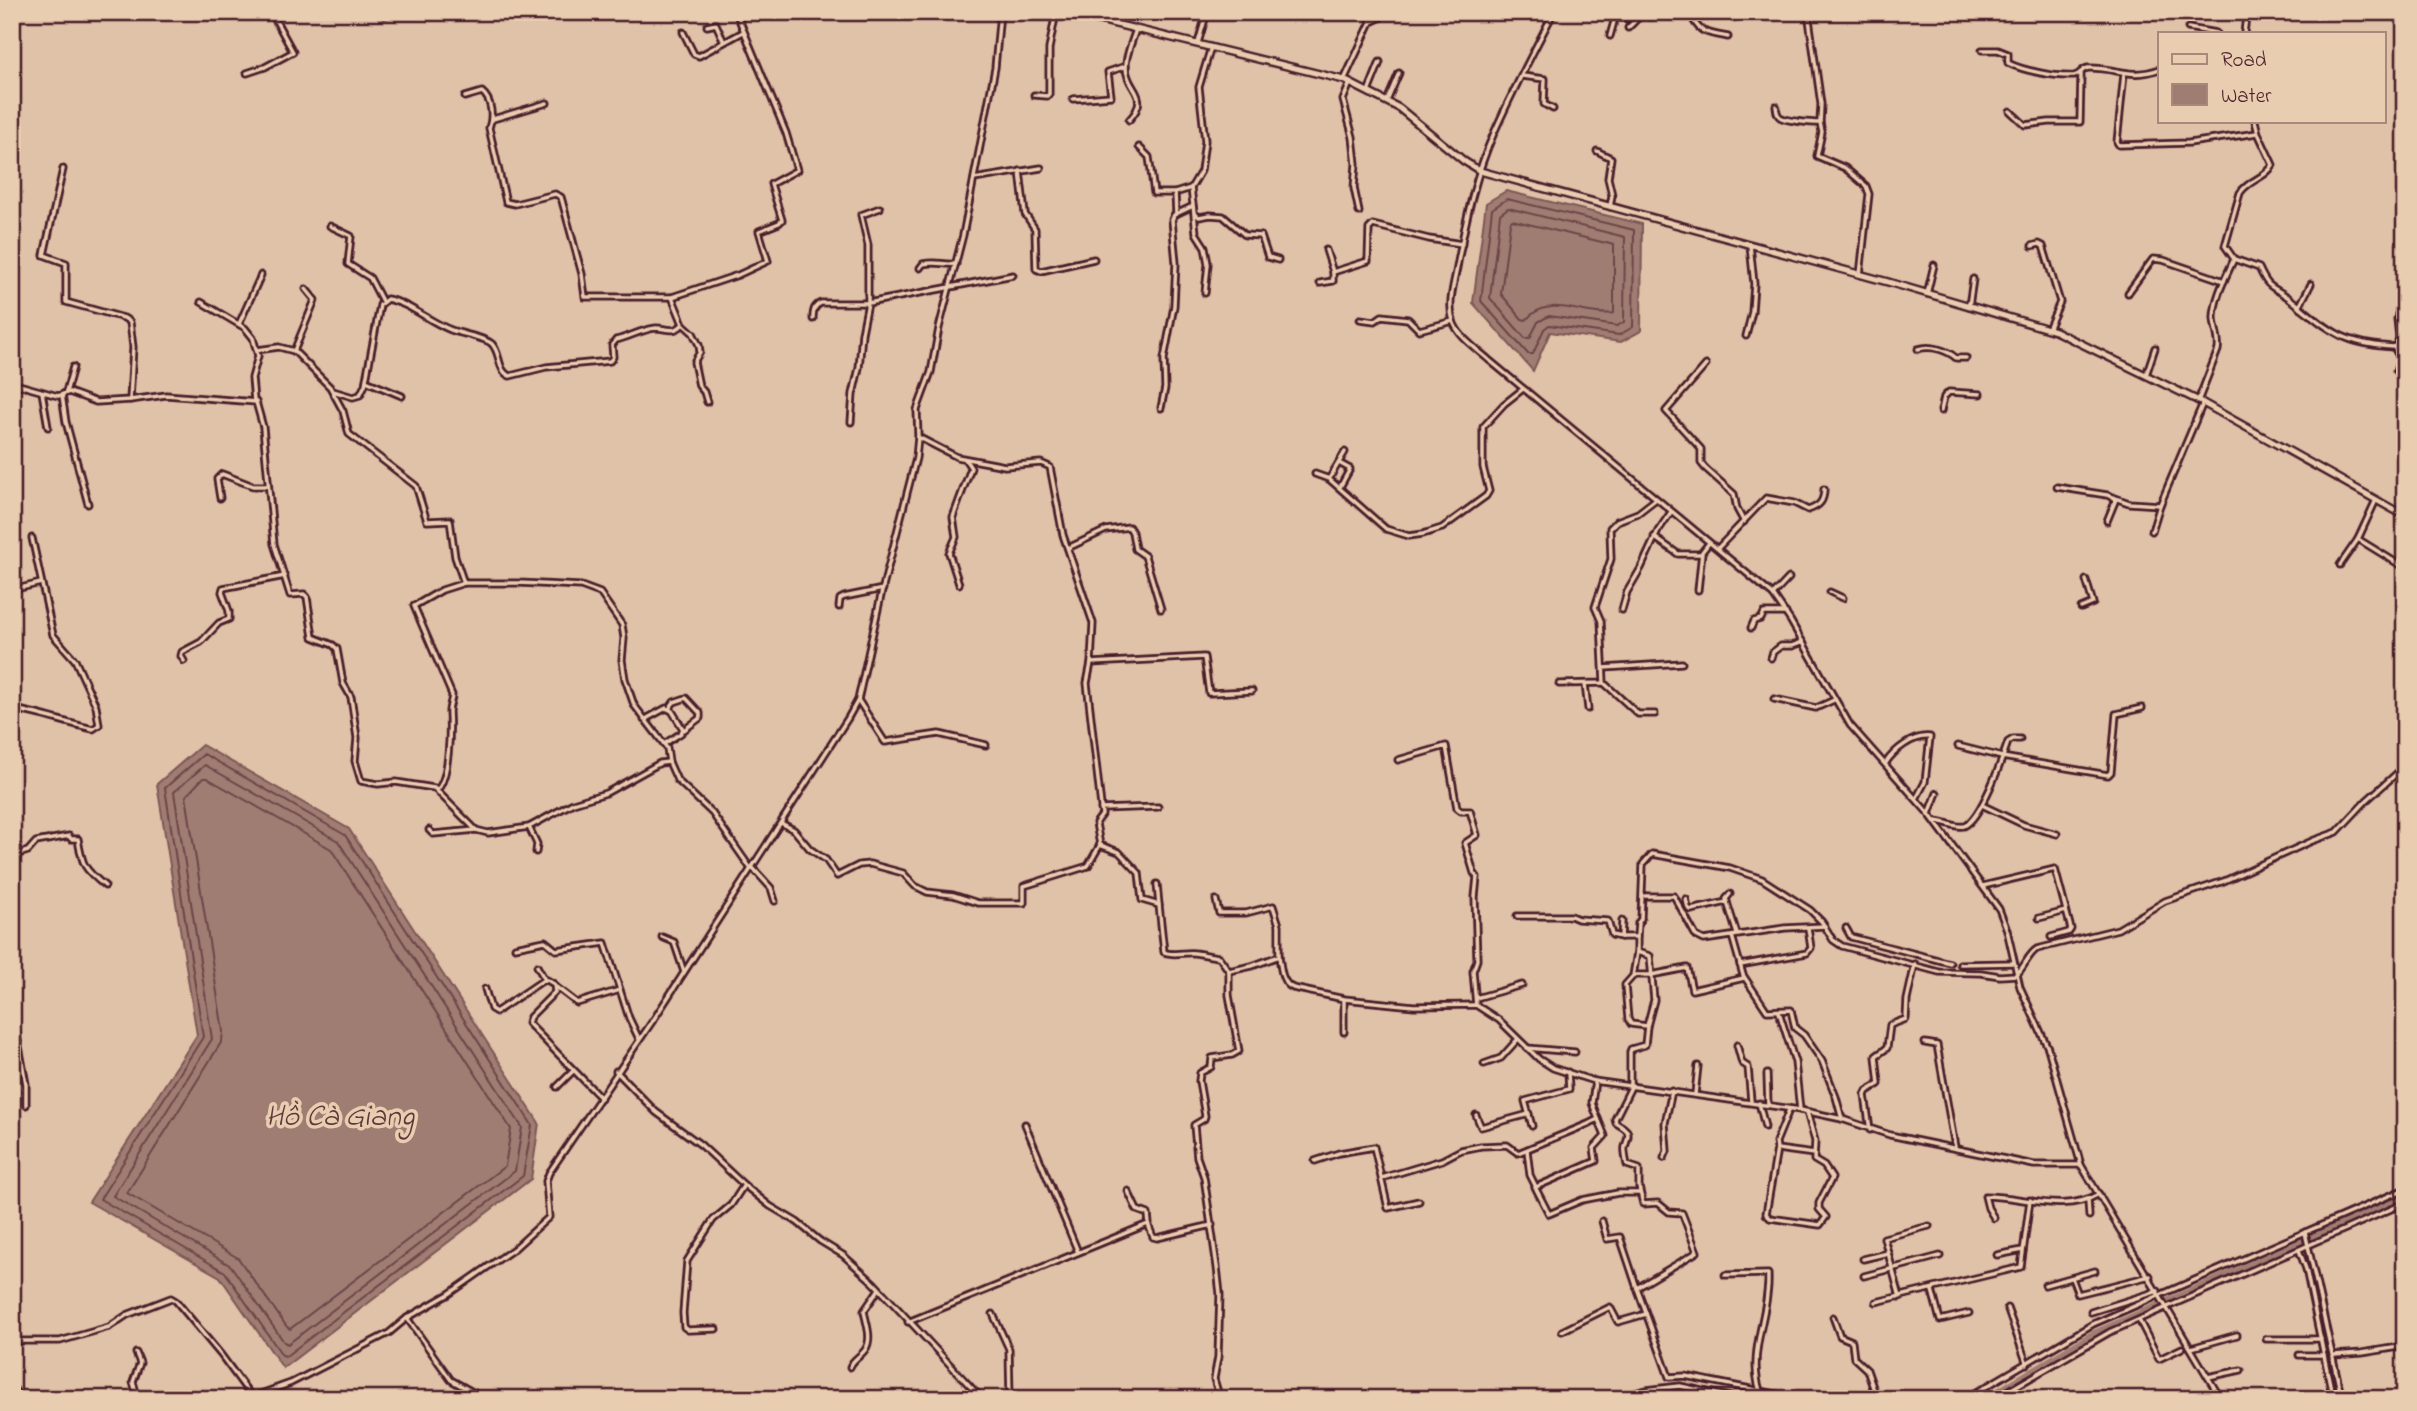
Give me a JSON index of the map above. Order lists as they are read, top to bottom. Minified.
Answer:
{"water":["Hồ Cà Giang"],"legend":["Road","Water"]}
